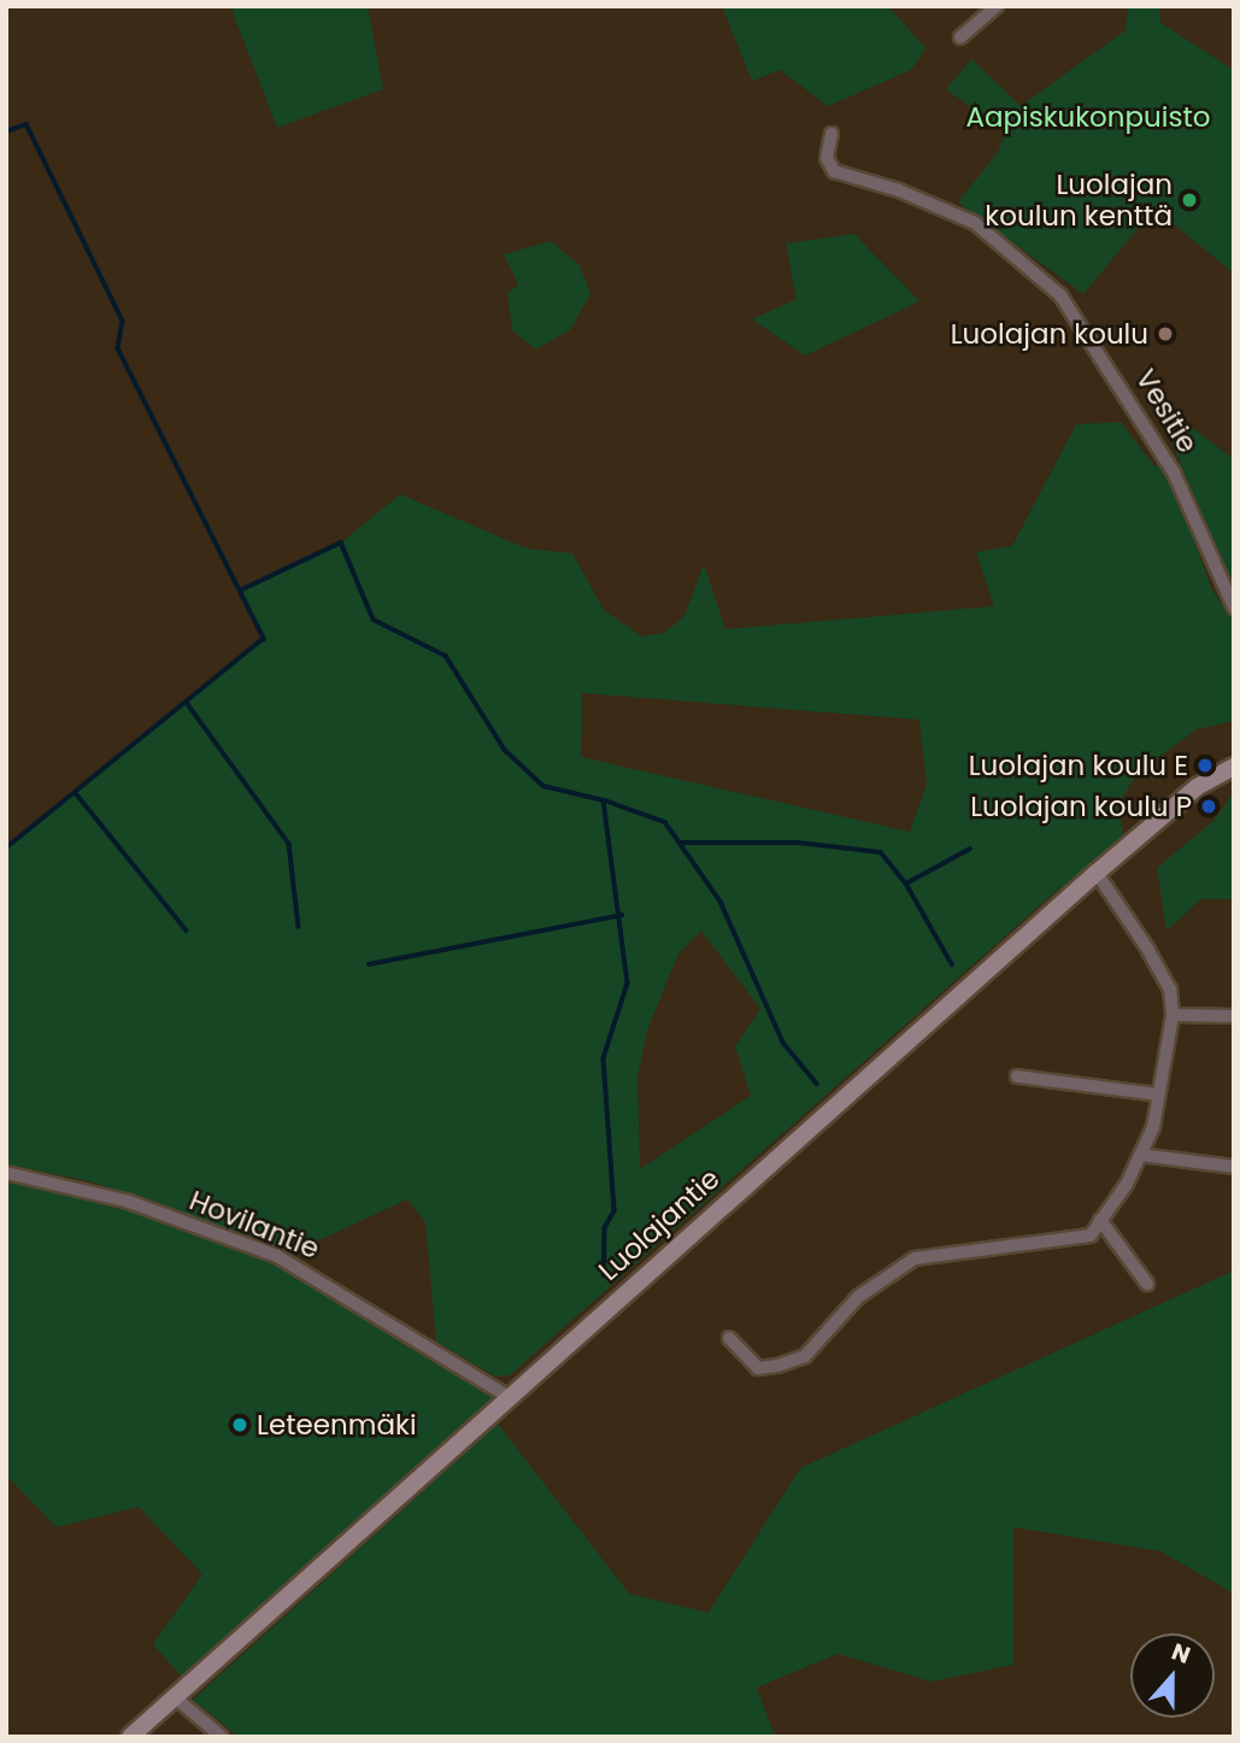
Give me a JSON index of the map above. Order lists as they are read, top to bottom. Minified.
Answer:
{"streets":{"main road":["Luolajantie"],"street":["Vesitie","Hovilantie"]},"crossings":[["Hovilantie","Luolajantie"]],"parks":["Aapiskukonpuisto"],"places":["Luolajan koulun kenttä","Luolajan koulu","Luolajan koulu E","Luolajan koulu P","Leteenmäki"],"north":"top"}
